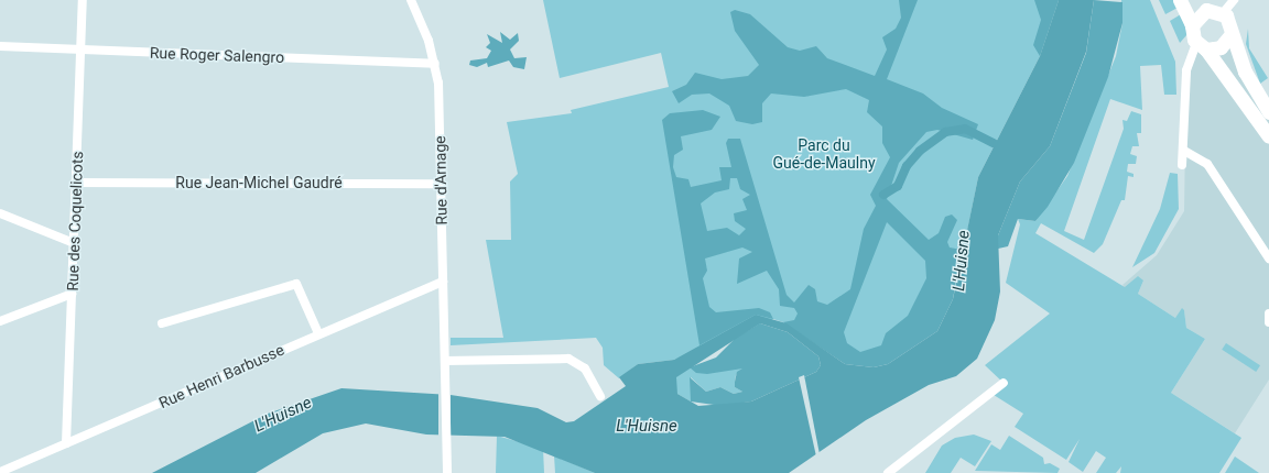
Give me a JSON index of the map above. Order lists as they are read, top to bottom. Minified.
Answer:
{"streets":{"street":["Rue Roger Salengro","Rue d'Arnage","Rue Jean-Michel Gaudré","Rue des Coquelicots","Rue Henri Barbusse"]},"crossings":[["Rue Roger Salengro","Rue d'Arnage"],["Rue Roger Salengro","Rue des Coquelicots"],["Rue d'Arnage","Rue Jean-Michel Gaudré"],["Rue d'Arnage","Rue Henri Barbusse"],["Rue Jean-Michel Gaudré","Rue des Coquelicots"],["Rue des Coquelicots","Rue Henri Barbusse"]],"water":["L'Huisne"],"parks":["Parc du Gué-de-Maulny"]}
